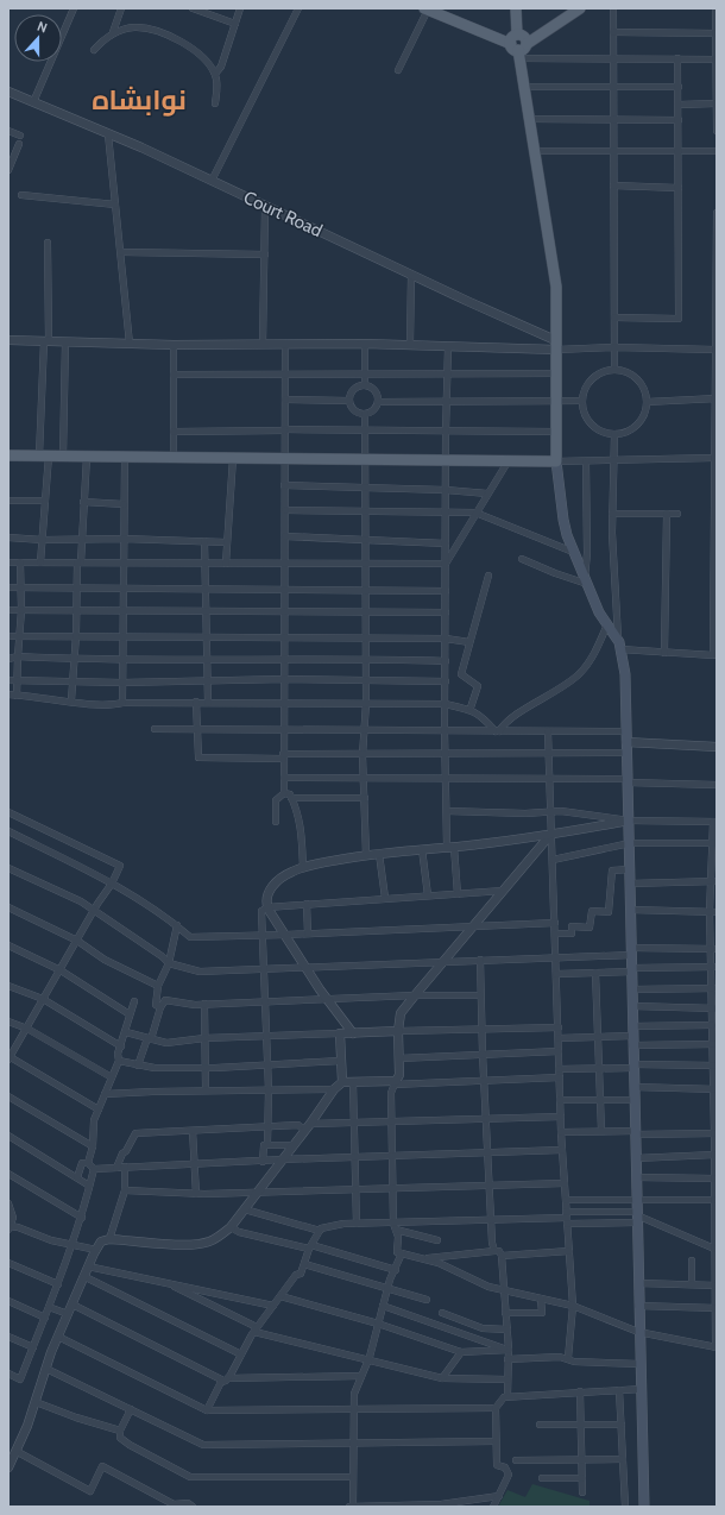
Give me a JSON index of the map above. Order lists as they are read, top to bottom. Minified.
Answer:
{"streets":{"street":["Court Road"]},"districts":["نوابشاہ"],"north":"top"}
